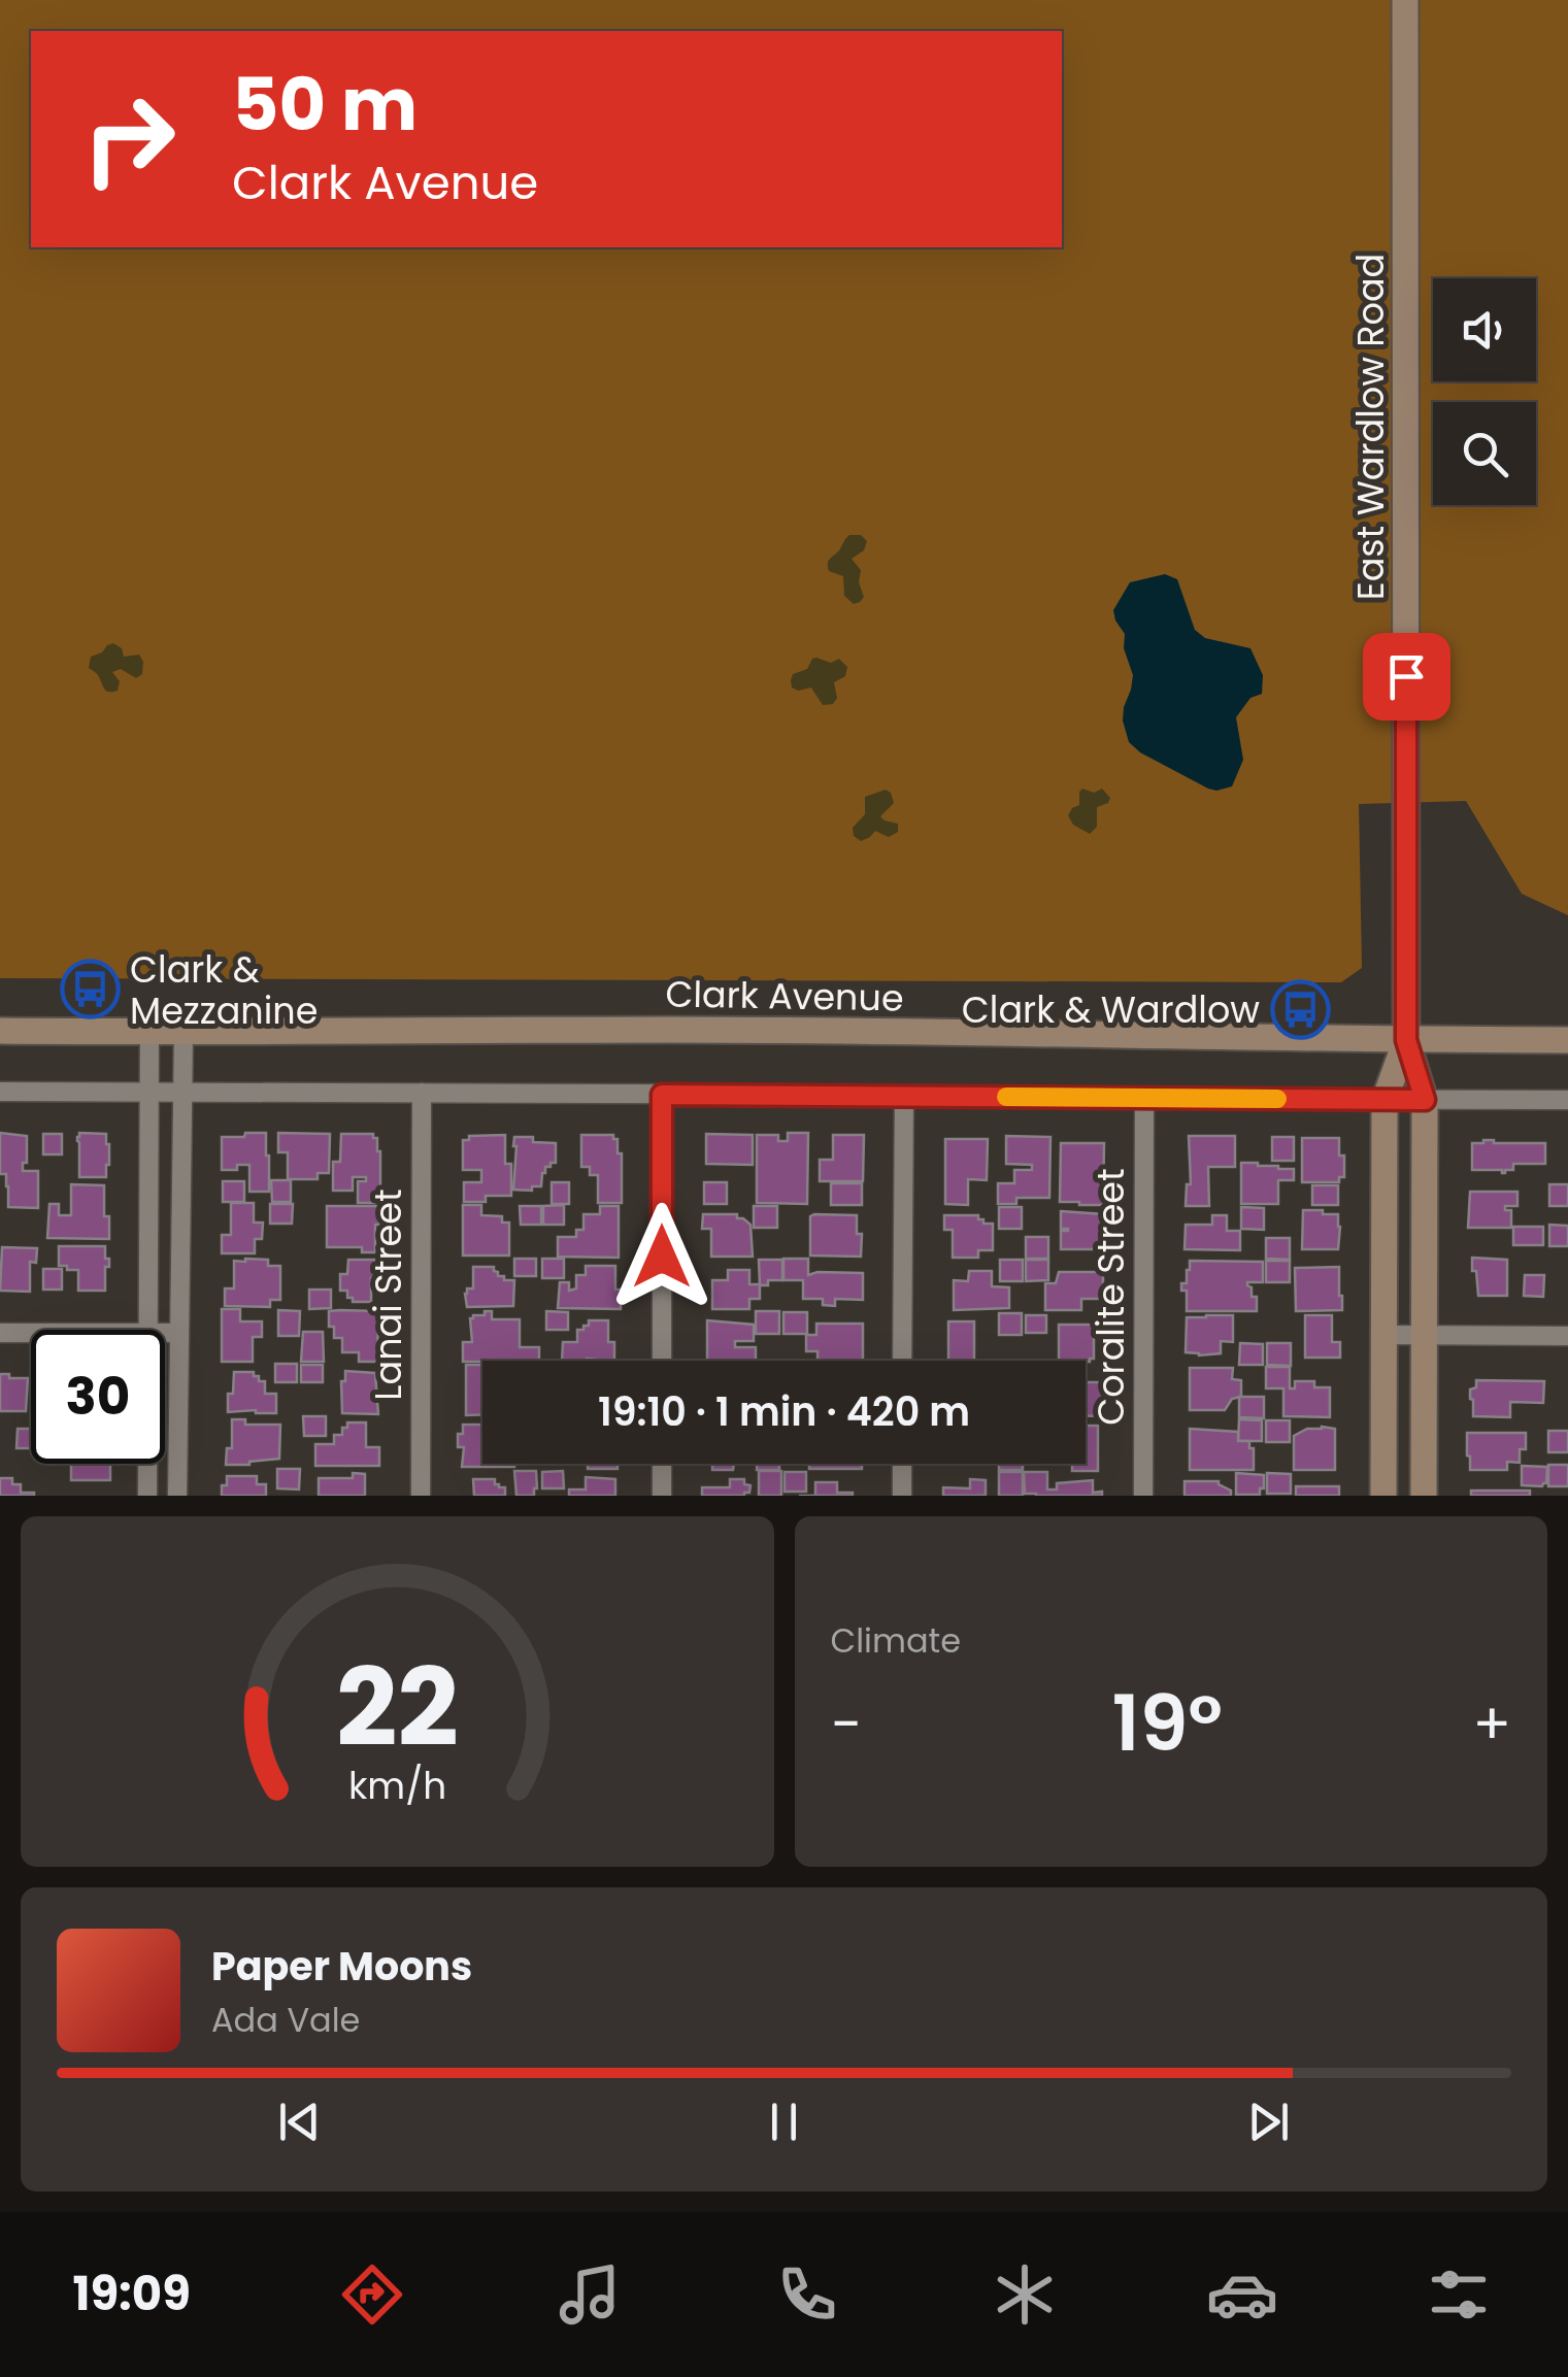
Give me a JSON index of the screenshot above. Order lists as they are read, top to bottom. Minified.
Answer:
{"streets":{"main road":["East Wardlow Road","Clark Avenue"],"street":["Lanai Street","Coralite Street"]},"crossings":[["East Wardlow Road","Clark Avenue"]],"places":{"bus stop":["Clark & Mezzanine","Clark & Wardlow"]},"page":{"turn":["50 m","Clark Avenue"],"limit":"30","trip":"19:10 · 1 min · 420 m","tile":"Climate","heat":["−","19°","+"],"song":["Paper Moons","Ada Vale"],"tabs":"19:09","gauge":["22","km/h"]}}
